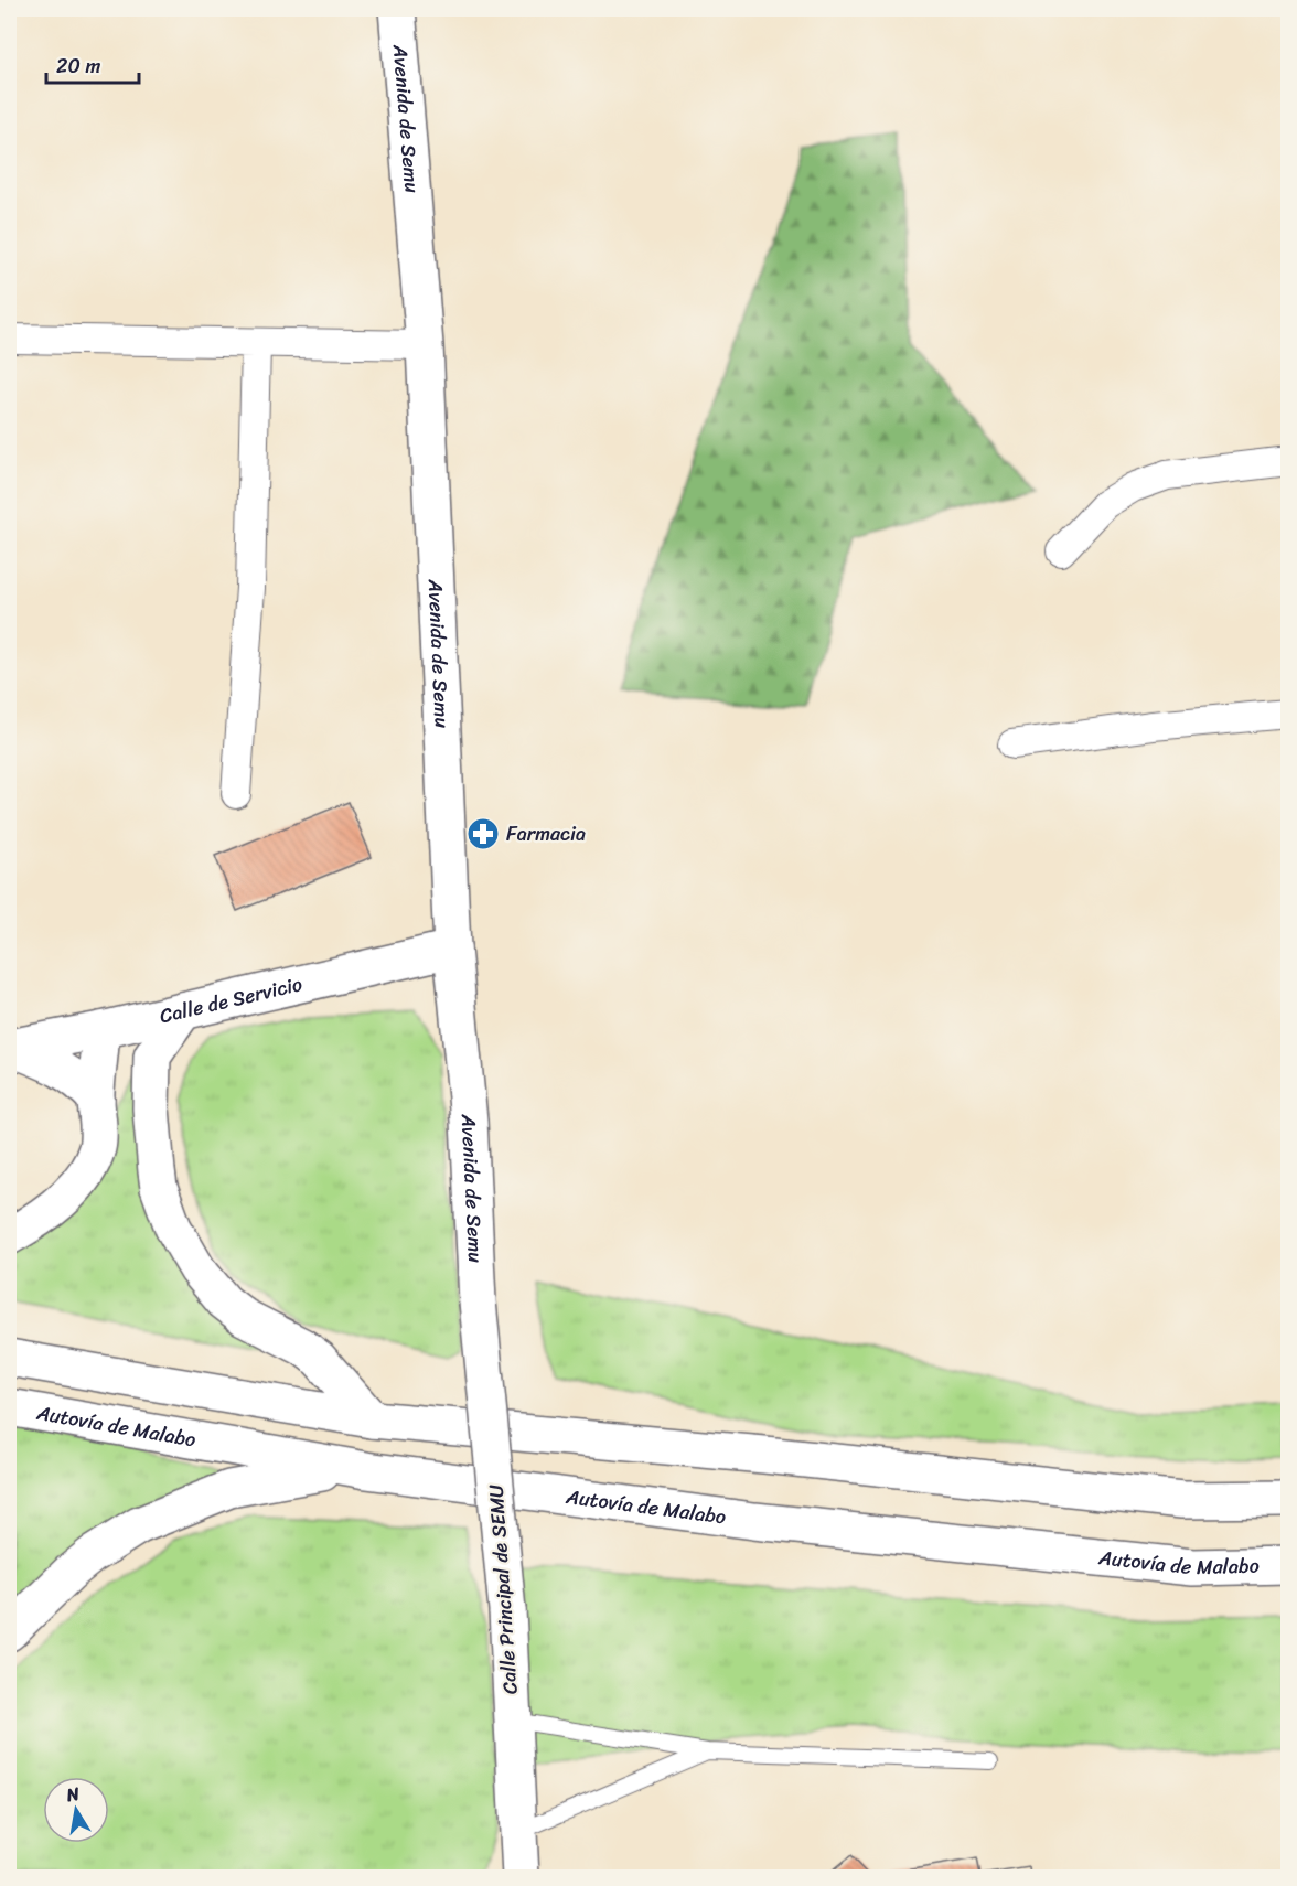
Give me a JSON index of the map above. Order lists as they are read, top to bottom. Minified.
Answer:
{"streets":{"main road":["Avenida de Semu","Calle de Servicio","Autovía de Malabo","Calle Principal de SEMU"]},"crossings":[["Avenida de Semu","Calle de Servicio"],["Avenida de Semu","Calle Principal de SEMU"]],"places":{"pharmacy":["Farmacia"]},"scale_bar":"20 m","north":"top"}
